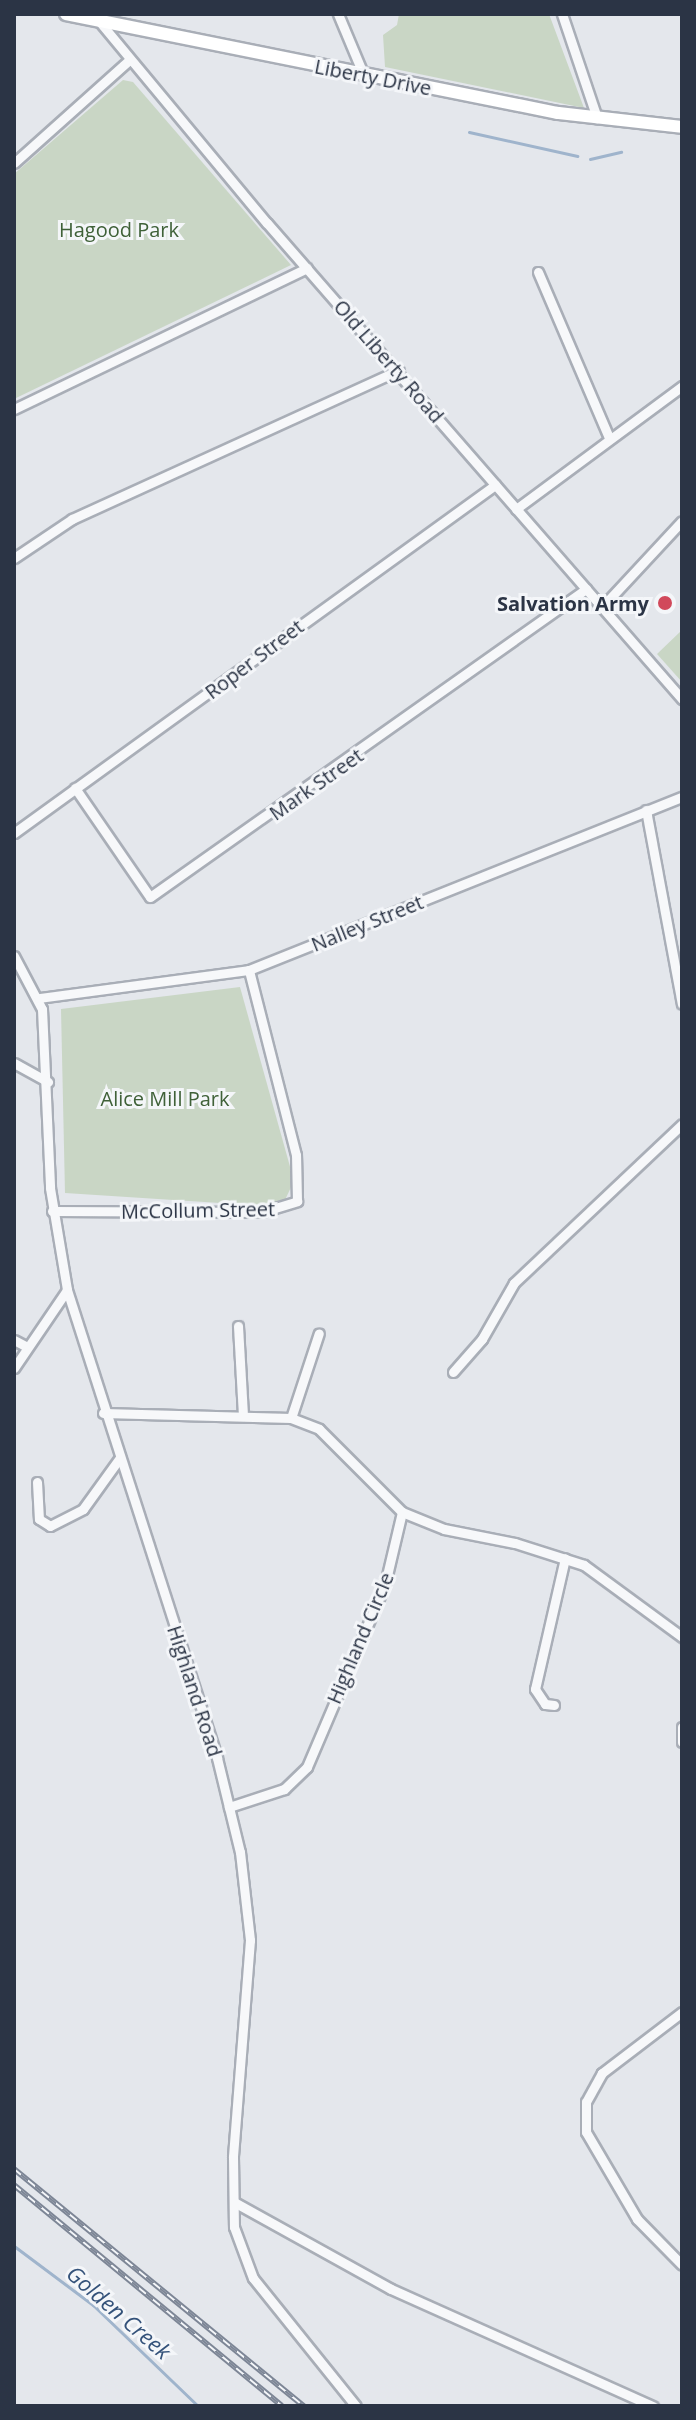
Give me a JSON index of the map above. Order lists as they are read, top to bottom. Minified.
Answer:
{"streets":{"main road":["Liberty Drive"],"street":["Old Liberty Road","Roper Street","Mark Street","Nalley Street","McCollum Street","Highland Circle","Highland Road"]},"crossings":[["Liberty Drive","Old Liberty Road"],["Old Liberty Road","Roper Street"],["Old Liberty Road","Mark Street"],["Roper Street","Mark Street"],["Nalley Street","McCollum Street"],["Nalley Street","Highland Road"],["McCollum Street","Highland Road"],["Highland Circle","Highland Road"]],"water":["Golden Creek"],"parks":["Hagood Park","Alice Mill Park"],"places":["Salvation Army"]}
